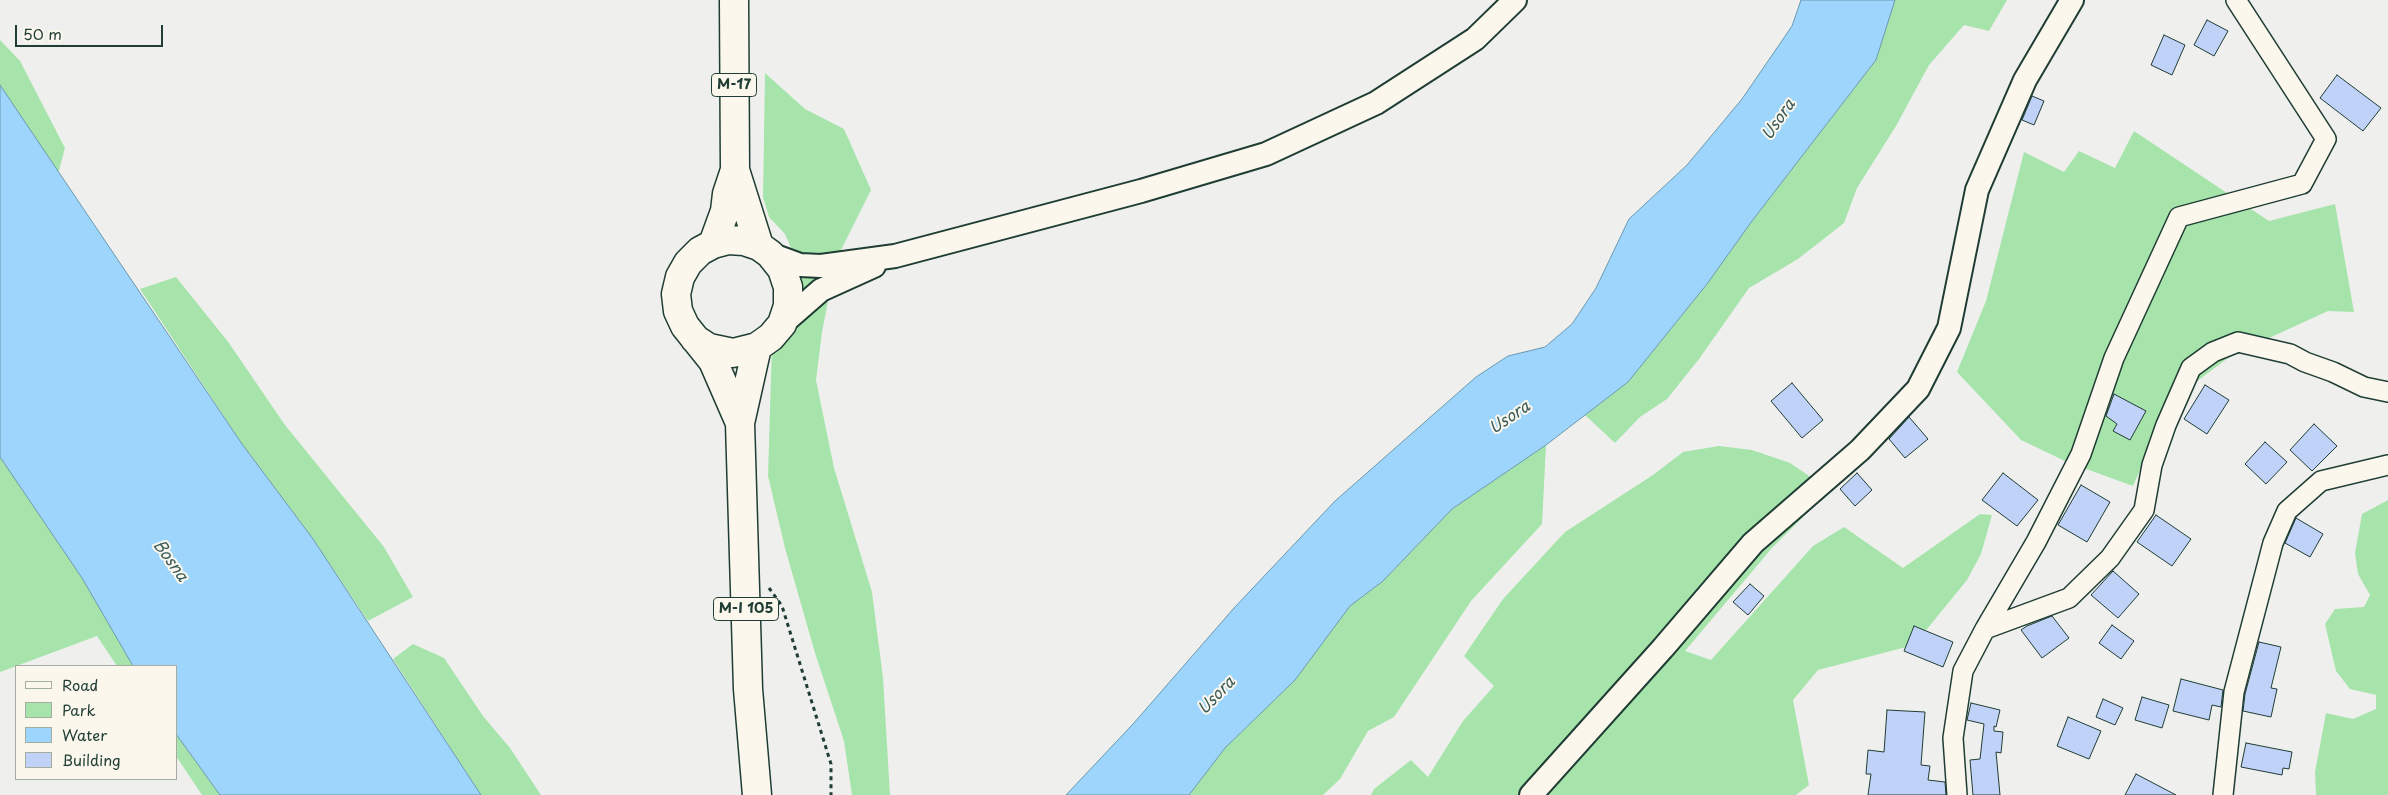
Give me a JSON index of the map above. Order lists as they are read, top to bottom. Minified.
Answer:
{"streets":{"main road":["M-17","M-I 105"]},"water":["Usora","Bosna"],"legend":["Road","Park","Water","Building"],"scale_bar":"50 m"}
